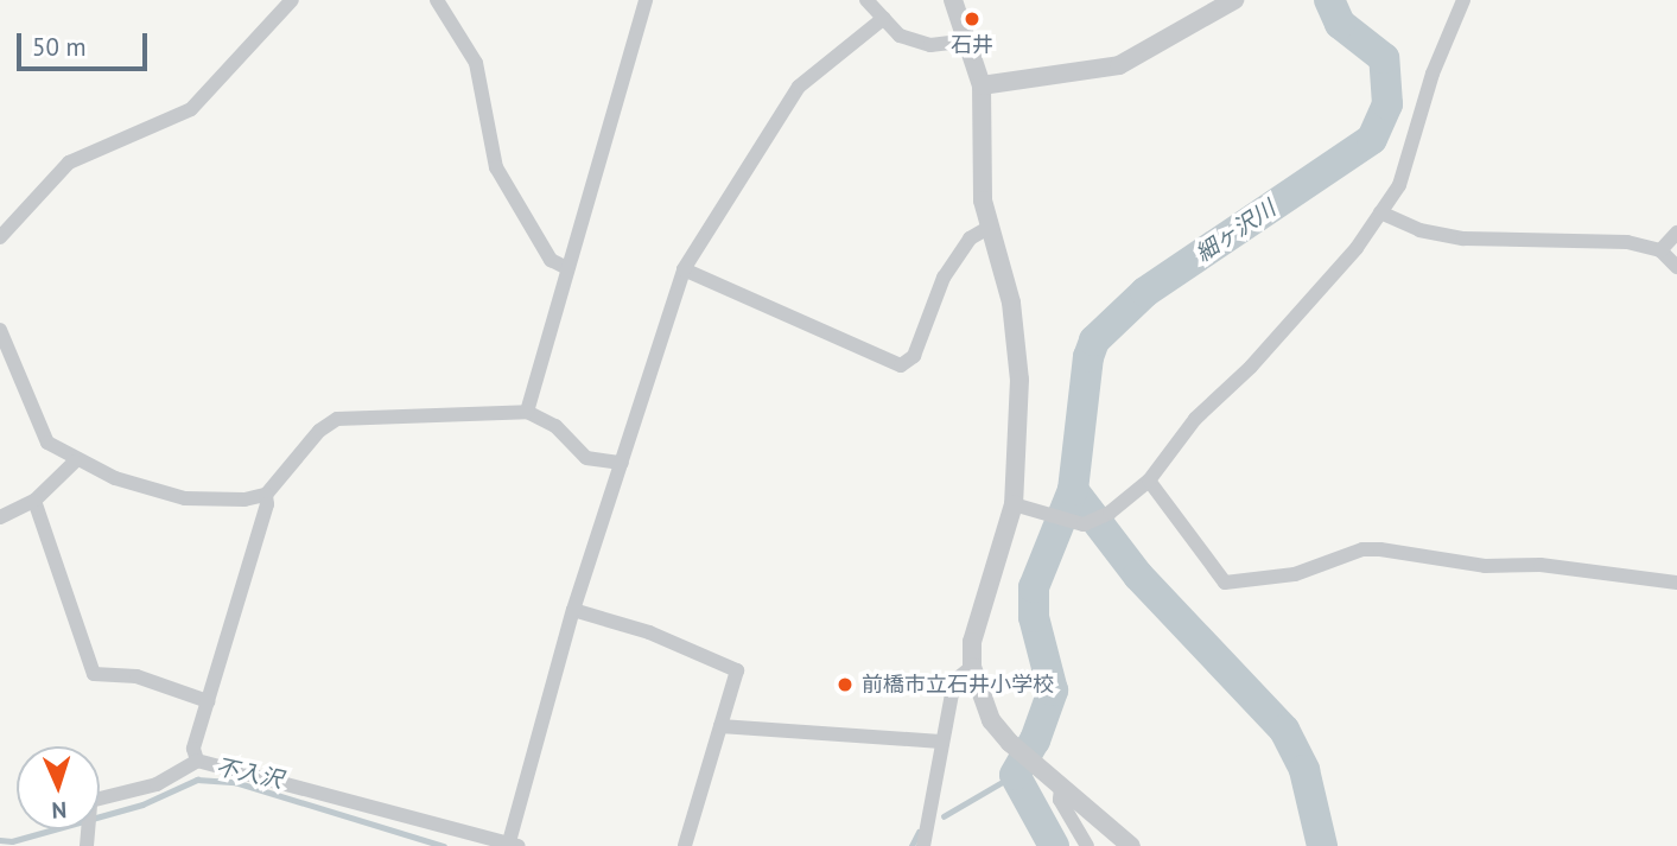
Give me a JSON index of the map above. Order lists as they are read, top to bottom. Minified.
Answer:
{"water":["細ヶ沢川","不入沢"],"places":["石井","前橋市立石井小学校"],"scale_bar":"50 m","north":"bottom"}
